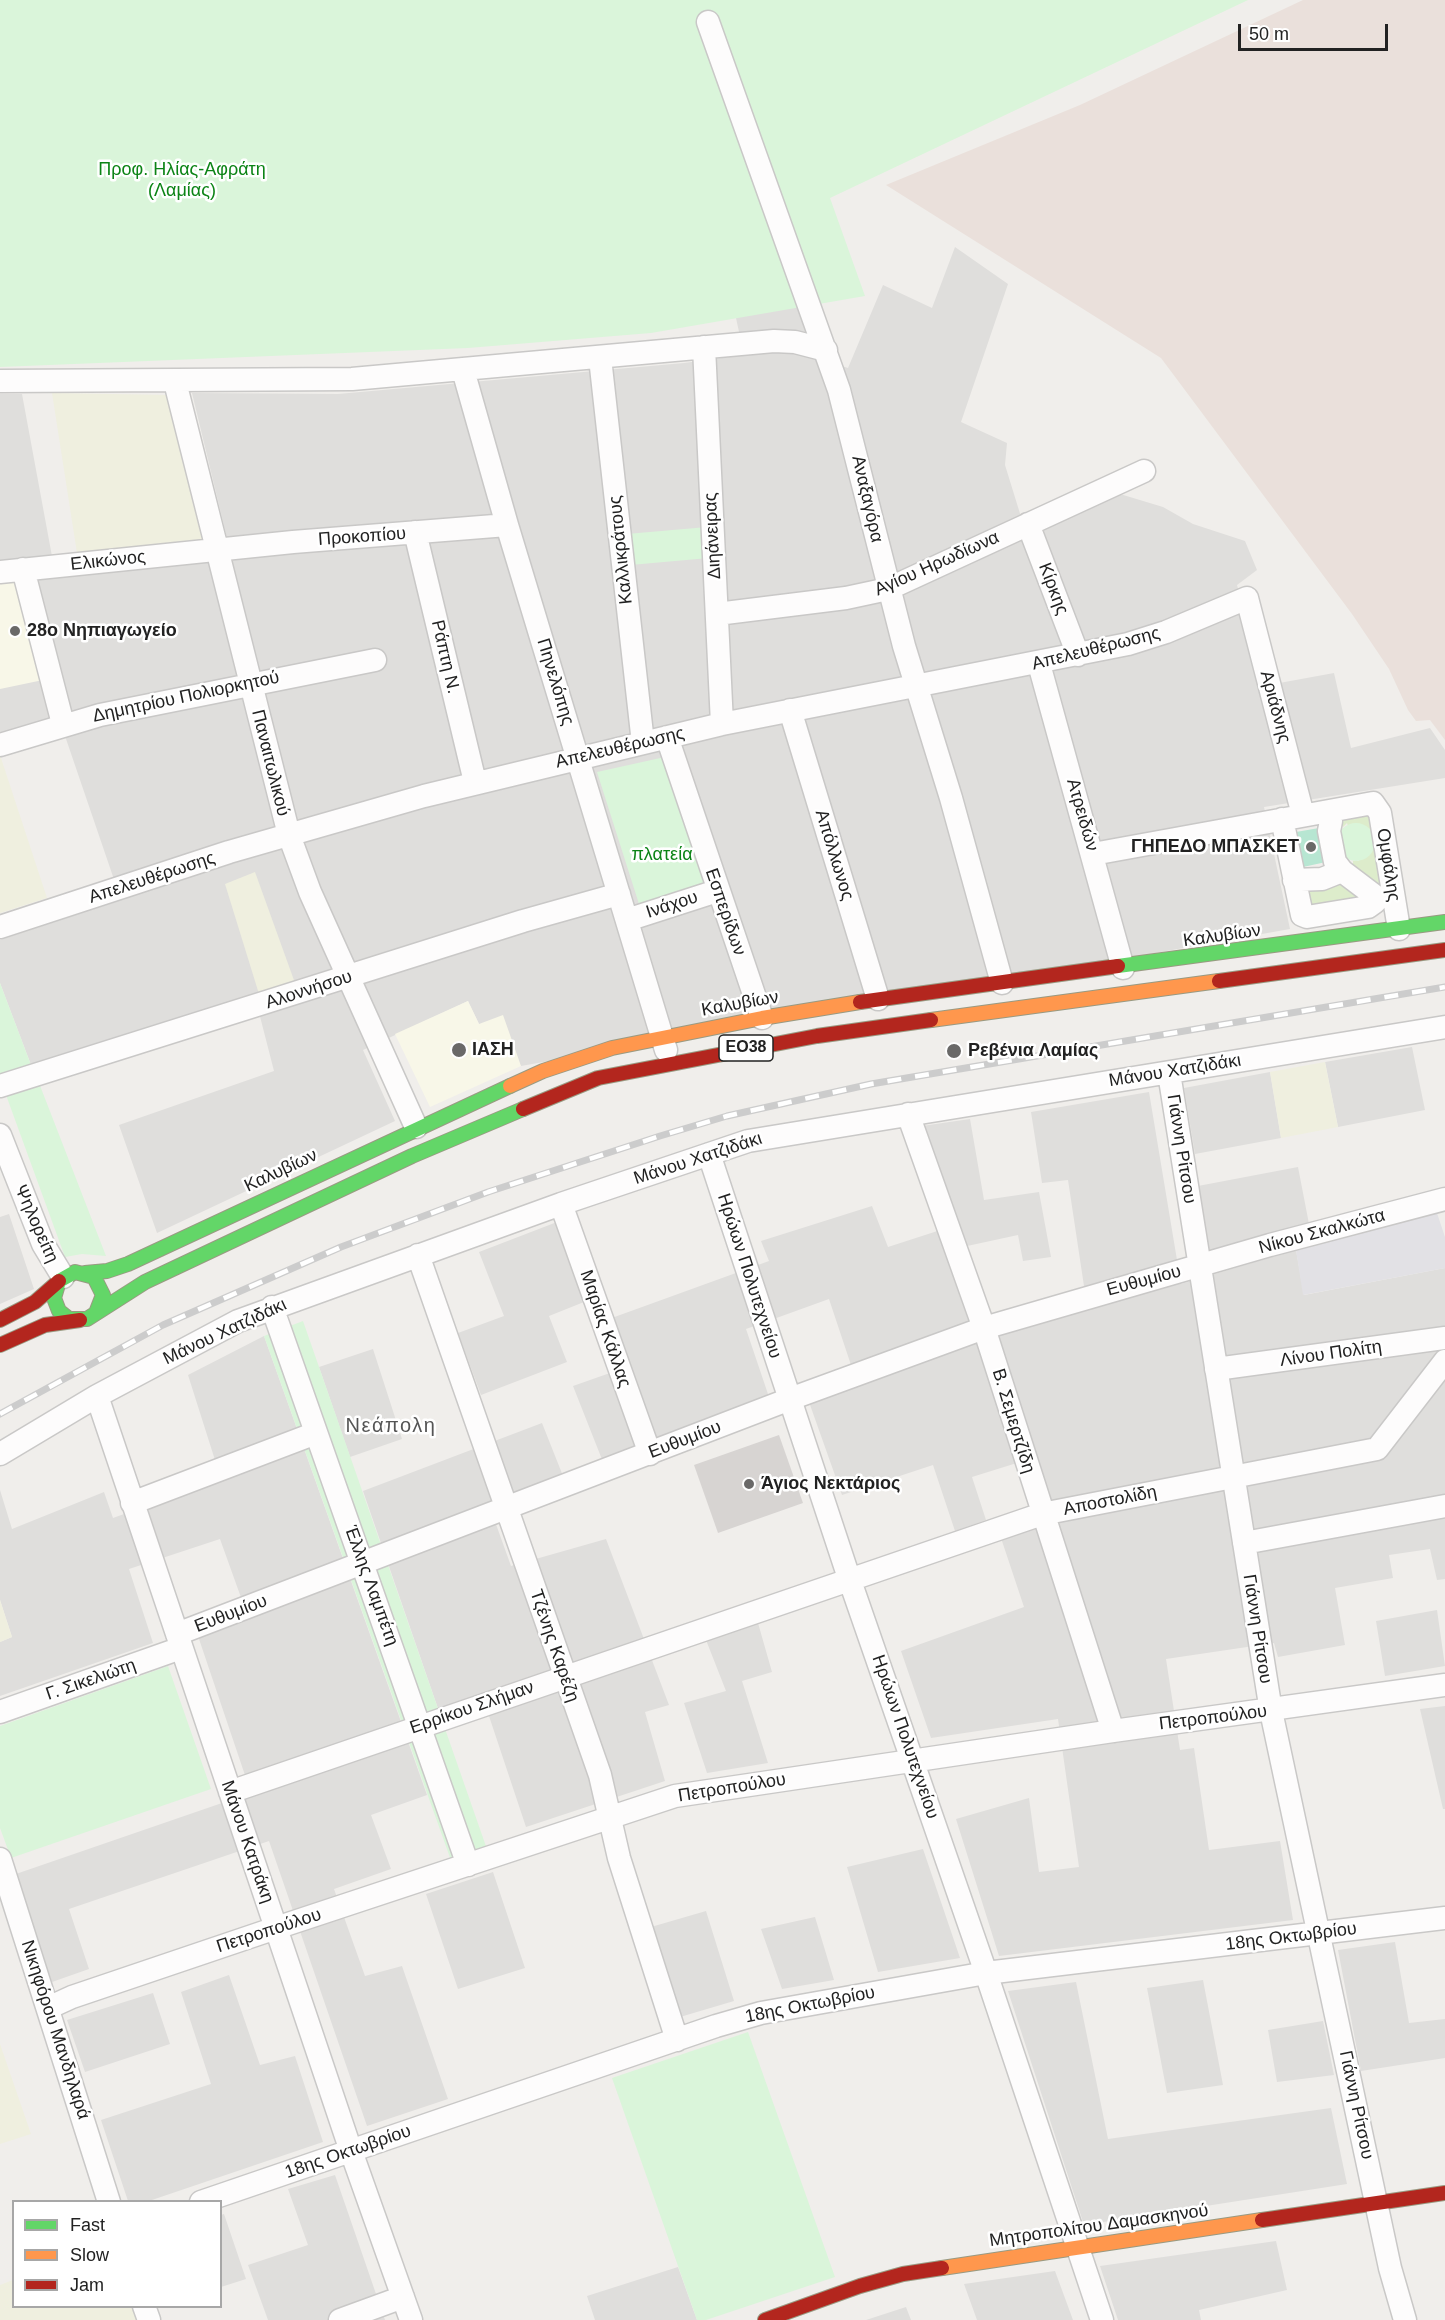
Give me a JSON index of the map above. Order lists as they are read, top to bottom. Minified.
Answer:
{"streets":{"main road":["Καλυβίων","ΕΟ38","Μητροπολίτου Δαμασκηνού"],"street":["Αναξαγόρα","Διηάνειρας","Προκοπίου","Καλλικράτους","Ελικώνος","Αγίου Ηρωδίωνα","Κίρκης","Απελευθέρωσης","Ράπτη Ν.","Πηνελόπης","Δημητρίου Πολιορκητού","Αριάδνης","Παναιτωλικού","Ατρειδών","Απόλλωνος","Ομφάλης","Ινάχου","Εσπερίδων","Αλοννήσου","Μάνου Χατζιδάκι","Γιάννη Ρίτσου","Ψηλορείτη","Νίκου Σκαλκώτα","Ηρώων Πολυτεχνείου","Ευθυμίου","Μαρίας Κάλλας","Λίνου Πολίτη","Β. Σεμερτζίδη","Αποστολίδη","Έλλης Λαμπέτη","Τζένης Καρέζη","Γ. Σικελιώτη","Ερρίκου Σλήμαν","Πετροπούλου","Μάνου Κατράκη","18ης Οκτωβρίου","Νικηφόρου Μανδηλαρά"]},"crossings":[["Αναξαγόρα","Αγίου Ηρωδίωνα"],["Αναξαγόρα","Απελευθέρωσης"],["Αναξαγόρα","Καλυβίων"],["Διηάνειρας","Αγίου Ηρωδίωνα"],["Διηάνειρας","Απελευθέρωσης"],["Προκοπίου","Ελικώνος"],["Προκοπίου","Ράπτη Ν."],["Προκοπίου","Πηνελόπης"],["Προκοπίου","Παναιτωλικού"],["Καλλικράτους","Απελευθέρωσης"],["Ελικώνος","Παναιτωλικού"],["Αγίου Ηρωδίωνα","Κίρκης"],["Κίρκης","Απελευθέρωσης"],["Απελευθέρωσης","Ράπτη Ν."],["Απελευθέρωσης","Πηνελόπης"],["Απελευθέρωσης","Αριάδνης"],["Απελευθέρωσης","Παναιτωλικού"],["Απελευθέρωσης","Ατρειδών"],["Απελευθέρωσης","Απόλλωνος"],["Απελευθέρωσης","Εσπερίδων"],["Πηνελόπης","Ινάχου"],["Πηνελόπης","Καλυβίων"],["Πηνελόπης","Αλοννήσου"],["Πηνελόπης","ΕΟ38"],["Δημητρίου Πολιορκητού","Παναιτωλικού"],["Παναιτωλικού","Καλυβίων"],["Παναιτωλικού","Αλοννήσου"],["Ατρειδών","Καλυβίων"],["Απόλλωνος","Καλυβίων"],["Ομφάλης","Καλυβίων"],["Ινάχου","Εσπερίδων"],["Εσπερίδων","Καλυβίων"],["Καλυβίων","ΕΟ38"],["Καλυβίων","Ψηλορείτη"],["ΕΟ38","Ψηλορείτη"],["Μάνου Χατζιδάκι","Γιάννη Ρίτσου"],["Μάνου Χατζιδάκι","Ηρώων Πολυτεχνείου"],["Μάνου Χατζιδάκι","Μαρίας Κάλλας"],["Μάνου Χατζιδάκι","Β. Σεμερτζίδη"],["Μάνου Χατζιδάκι","Έλλης Λαμπέτη"],["Μάνου Χατζιδάκι","Τζένης Καρέζη"],["Μάνου Χατζιδάκι","Μάνου Κατράκη"],["Γιάννη Ρίτσου","Νίκου Σκαλκώτα"],["Γιάννη Ρίτσου","Ευθυμίου"],["Γιάννη Ρίτσου","Λίνου Πολίτη"],["Γιάννη Ρίτσου","Αποστολίδη"],["Γιάννη Ρίτσου","Πετροπούλου"],["Γιάννη Ρίτσου","18ης Οκτωβρίου"],["Γιάννη Ρίτσου","Μητροπολίτου Δαμασκηνού"],["Νίκου Σκαλκώτα","Ευθυμίου"],["Ηρώων Πολυτεχνείου","Ευθυμίου"],["Ηρώων Πολυτεχνείου","Αποστολίδη"],["Ηρώων Πολυτεχνείου","Ερρίκου Σλήμαν"],["Ηρώων Πολυτεχνείου","Πετροπούλου"],["Ηρώων Πολυτεχνείου","18ης Οκτωβρίου"],["Ηρώων Πολυτεχνείου","Μητροπολίτου Δαμασκηνού"],["Ευθυμίου","Μαρίας Κάλλας"],["Ευθυμίου","Β. Σεμερτζίδη"],["Ευθυμίου","Έλλης Λαμπέτη"],["Ευθυμίου","Τζένης Καρέζη"],["Ευθυμίου","Γ. Σικελιώτη"],["Ευθυμίου","Μάνου Κατράκη"],["Β. Σεμερτζίδη","Αποστολίδη"],["Β. Σεμερτζίδη","Πετροπούλου"],["Αποστολίδη","Ερρίκου Σλήμαν"],["Έλλης Λαμπέτη","Ερρίκου Σλήμαν"],["Έλλης Λαμπέτη","Πετροπούλου"],["Τζένης Καρέζη","Ερρίκου Σλήμαν"],["Τζένης Καρέζη","Πετροπούλου"],["Τζένης Καρέζη","18ης Οκτωβρίου"],["Γ. Σικελιώτη","Μάνου Κατράκη"],["Ερρίκου Σλήμαν","Μάνου Κατράκη"],["Πετροπούλου","Μάνου Κατράκη"],["Πετροπούλου","Νικηφόρου Μανδηλαρά"],["Μάνου Κατράκη","18ης Οκτωβρίου"]],"districts":["Νεάπολη"],"parks":["Προφ. Ηλίας-Αφράτη (Λαμίας)","πλατεία"],"places":["28ο Νηπιαγωγείο","ΓΗΠΕΔΟ ΜΠΑΣΚΕΤ","ΙΑΣΗ","Ρεβένια Λαμίας","Άγιος Νεκτάριος"],"legend":["Fast","Slow","Jam"],"scale_bar":"50 m"}
